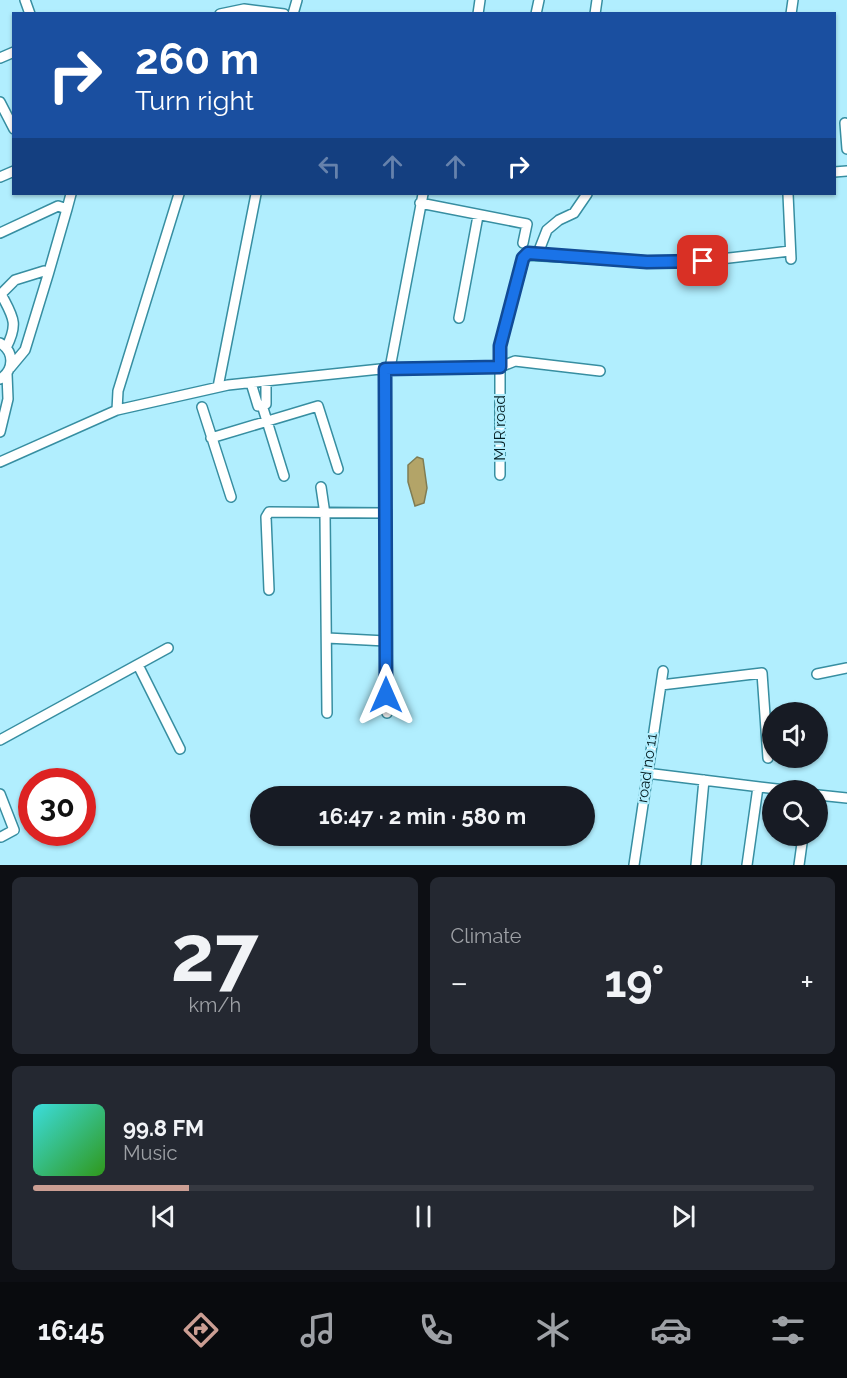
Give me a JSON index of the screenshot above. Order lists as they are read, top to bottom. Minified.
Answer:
{"streets":{"street":["MJR road","road no 11"]},"page":{"turn":["260 m","Turn right"],"limit":"30","trip":"16:47 · 2 min · 580 m","tile":[["27","km/h"],"Climate"],"heat":["−","19°","+"],"song":["99.8 FM","Music"],"tabs":"16:45"}}
